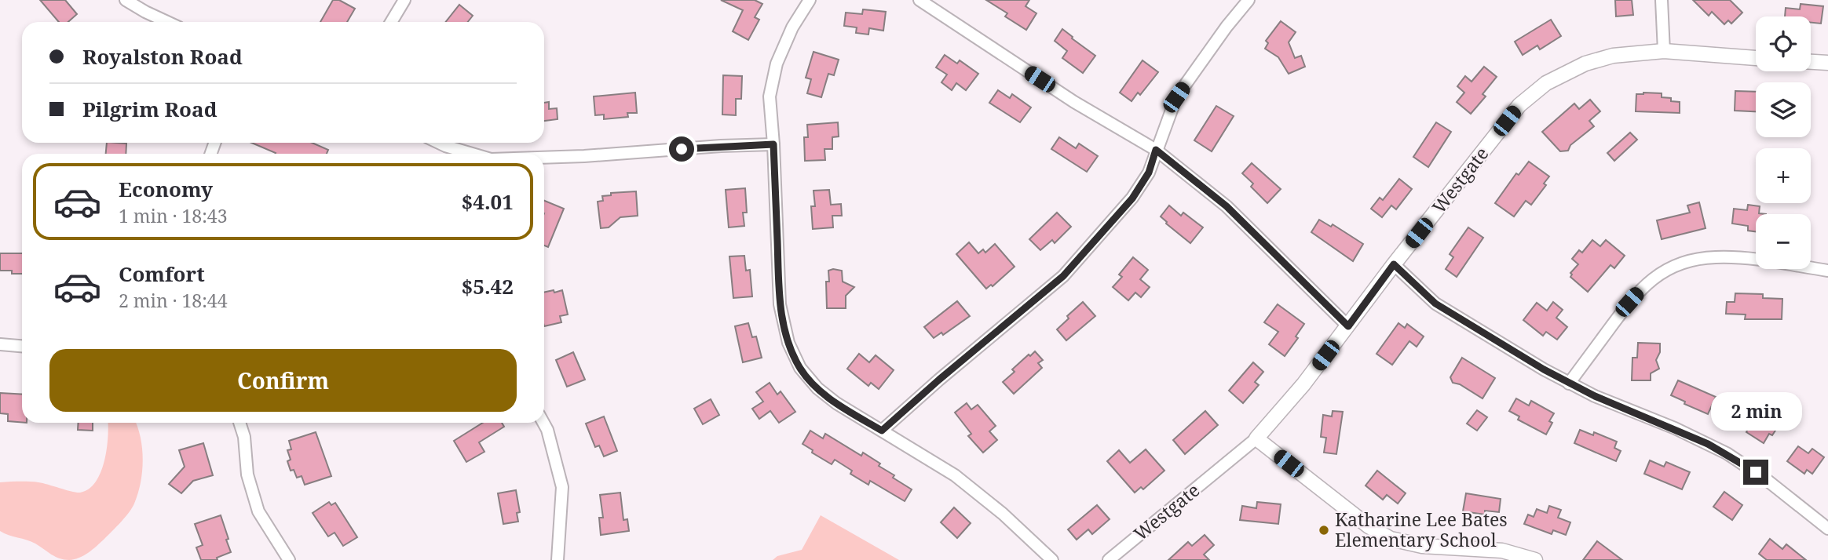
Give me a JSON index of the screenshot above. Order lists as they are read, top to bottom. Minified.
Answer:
{"streets":{"street":["Westgate"]},"places":["Katharine Lee Bates Elementary School"],"page":{"map_buttons":["+","−"],"banner":["Royalston Road","Pilgrim Road"],"list":[{"name":"Economy","note":"1 min · 18:43","value":"$4.01"},{"name":"Comfort","note":"2 min · 18:44","value":"$5.42"}],"buttons":"Confirm","bubble":"2 min"}}
